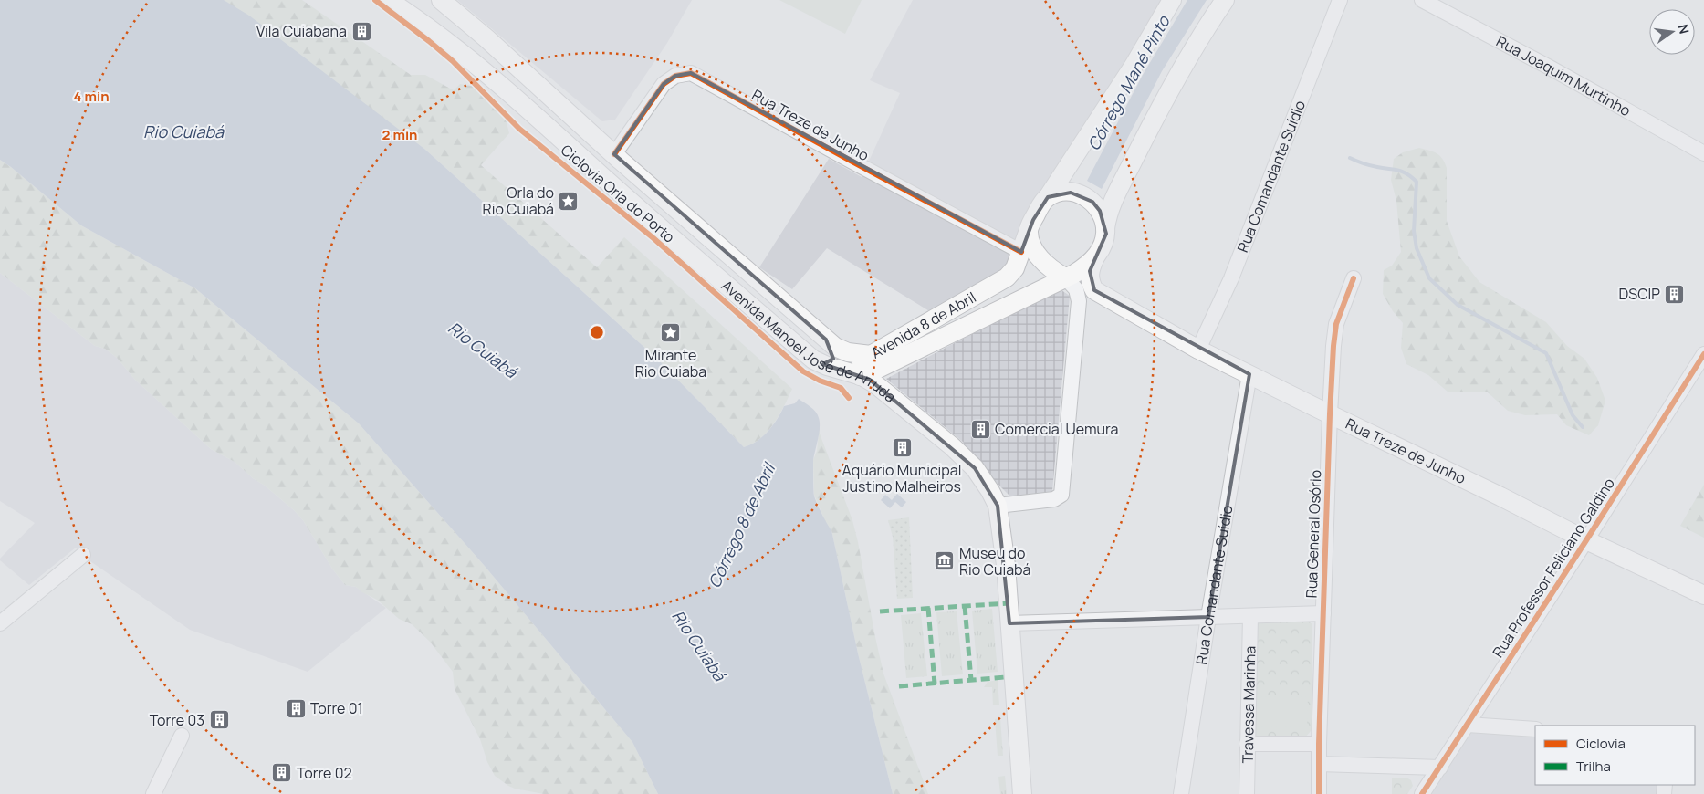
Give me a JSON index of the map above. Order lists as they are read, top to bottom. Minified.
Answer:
{"streets":{"main road":["Rua Treze de Junho","Avenida 8 de Abril","Avenida Manoel José de Arruda"],"street":["Rua Joaquim Murtinho","Rua Comandante Suídio","Rua General Osório","Rua Professor Feliciano Galdino","Travessa Marinha"],"cycle path":["Ciclovia Orla do Porto"]},"crossings":[["Rua Treze de Junho","Rua Comandante Suídio"],["Rua Treze de Junho","Avenida 8 de Abril"],["Rua Treze de Junho","Avenida Manoel José de Arruda"],["Rua Treze de Junho","Rua General Osório"],["Rua Treze de Junho","Rua Professor Feliciano Galdino"],["Avenida 8 de Abril","Avenida Manoel José de Arruda"]],"water":["Córrego Mané Pinto","Rio Cuiabá","Córrego 8 de Abril"],"places":{"building":["Vila Cuiabana","DSCIP","Comercial Uemura","Aquário Municipal Justino Malheiros","Torre 01","Torre 03","Torre 02"],"place":["Orla do Rio Cuiabá","Mirante Rio Cuiaba"],"museum":["Museu do Rio Cuiabá"]},"legend":["Ciclovia","Trilha"],"north":"right","rings":["4 min","2 min"]}
